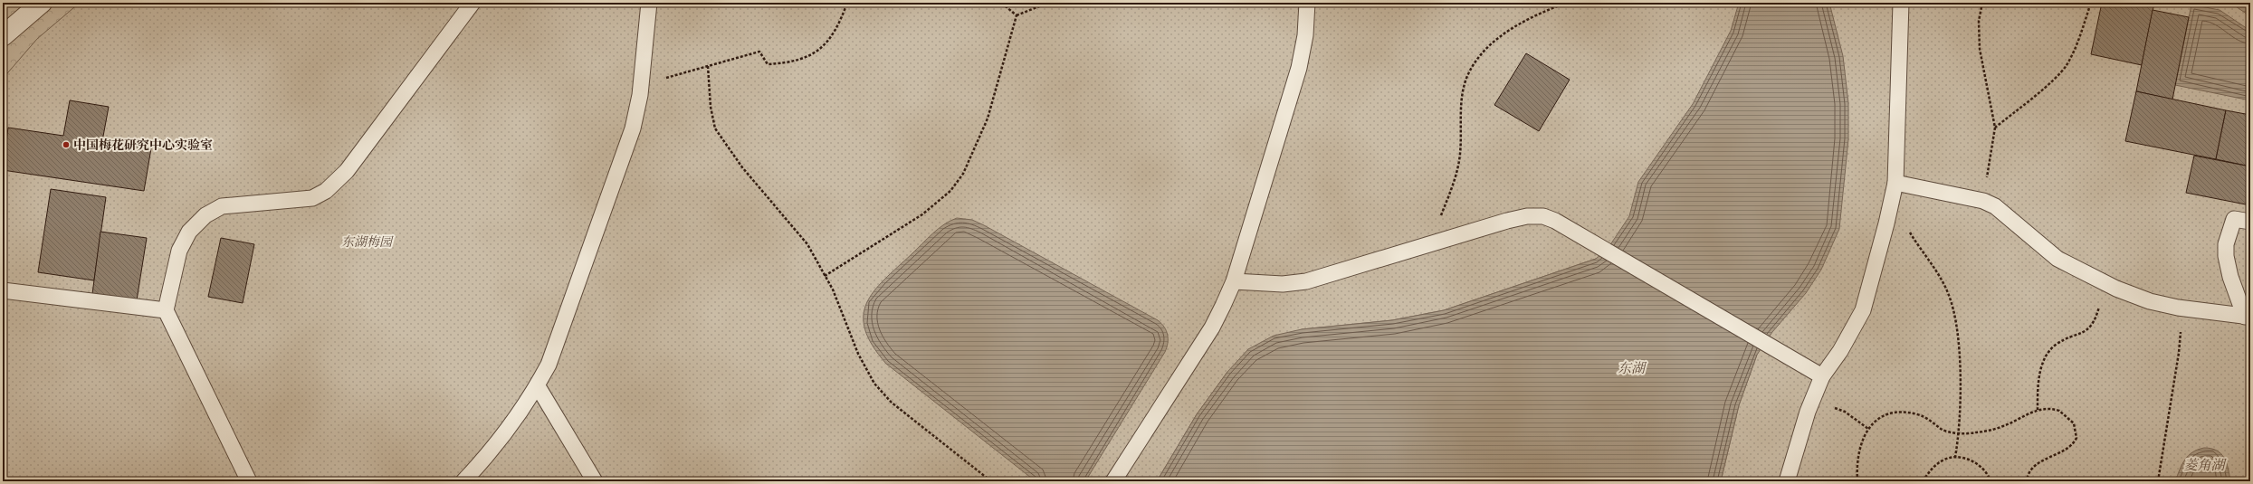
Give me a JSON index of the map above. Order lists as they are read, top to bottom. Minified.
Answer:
{"water":["东湖","菱角湖"],"parks":["东湖梅园"],"places":["中国梅花研究中心实验室"]}
